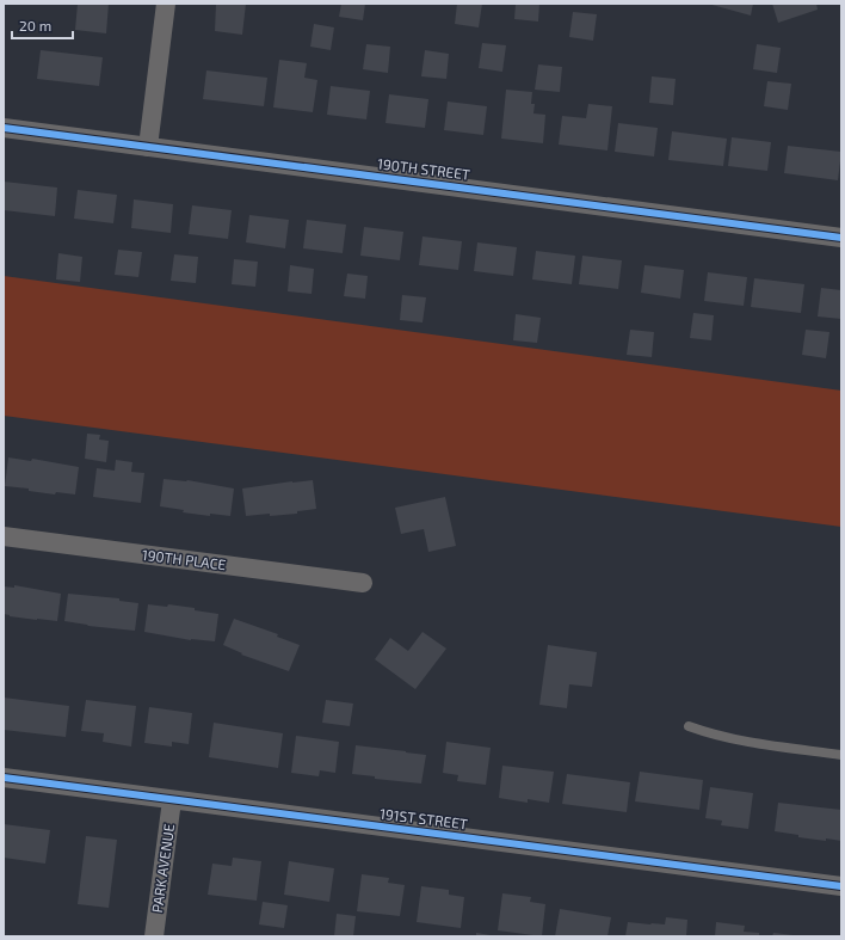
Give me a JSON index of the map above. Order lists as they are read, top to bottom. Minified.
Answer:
{"streets":{"street":["190TH STREET","190TH PLACE","191ST STREET","PARK AVENUE"]},"crossings":[["191ST STREET","PARK AVENUE"]],"scale_bar":"20 m"}
